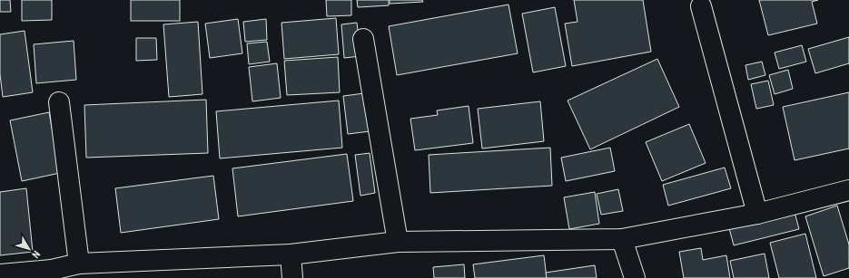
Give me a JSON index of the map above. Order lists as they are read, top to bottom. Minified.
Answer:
{"north":"bottom right"}
